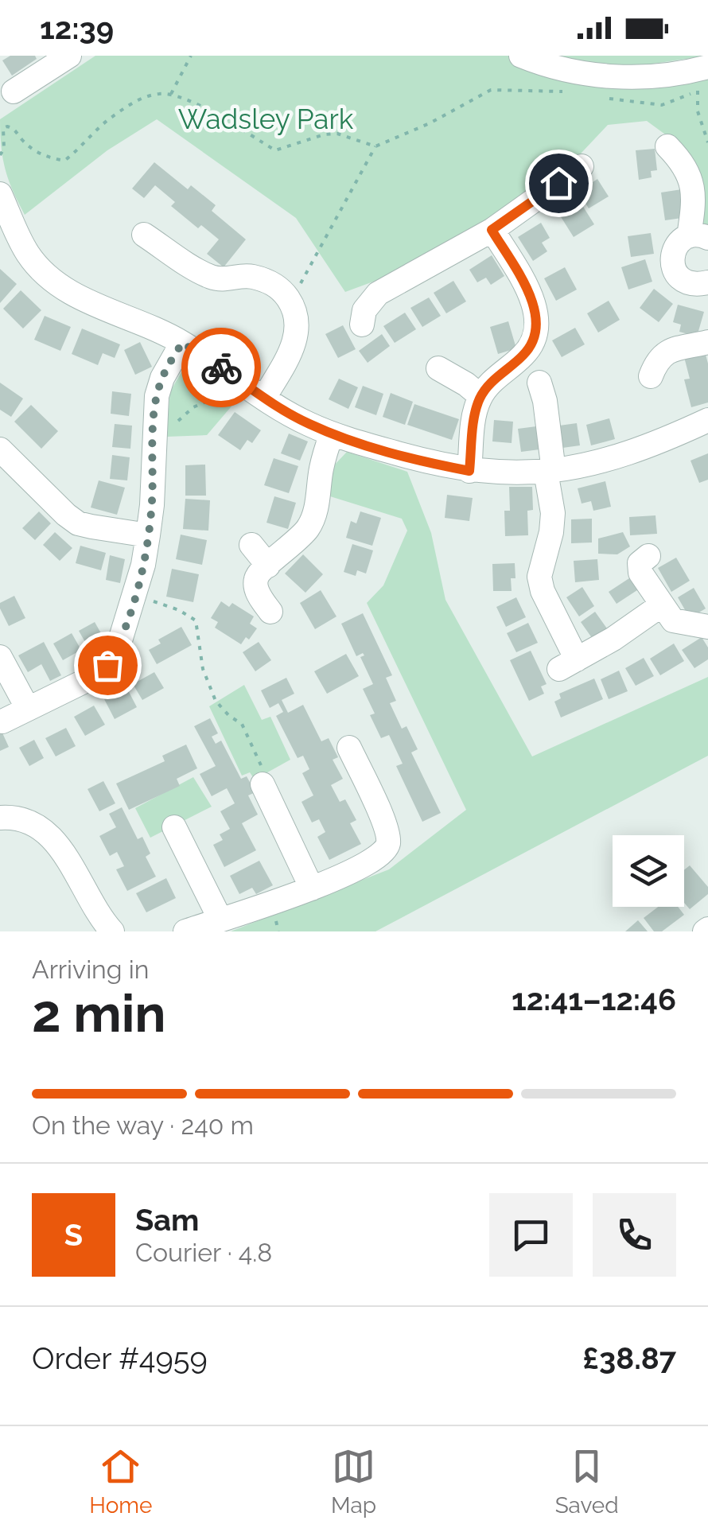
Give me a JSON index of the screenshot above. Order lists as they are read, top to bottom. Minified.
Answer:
{"parks":["Wadsley Park"],"page":{"status":"12:39","heading":["2 min","Arriving in","12:41–12:46"],"panel":["Sam","Courier · 4.8","Order #4959","£38.87"],"bar":"On the way · 240 m","round":"S","tabs":["Home","Map","Saved"]}}
